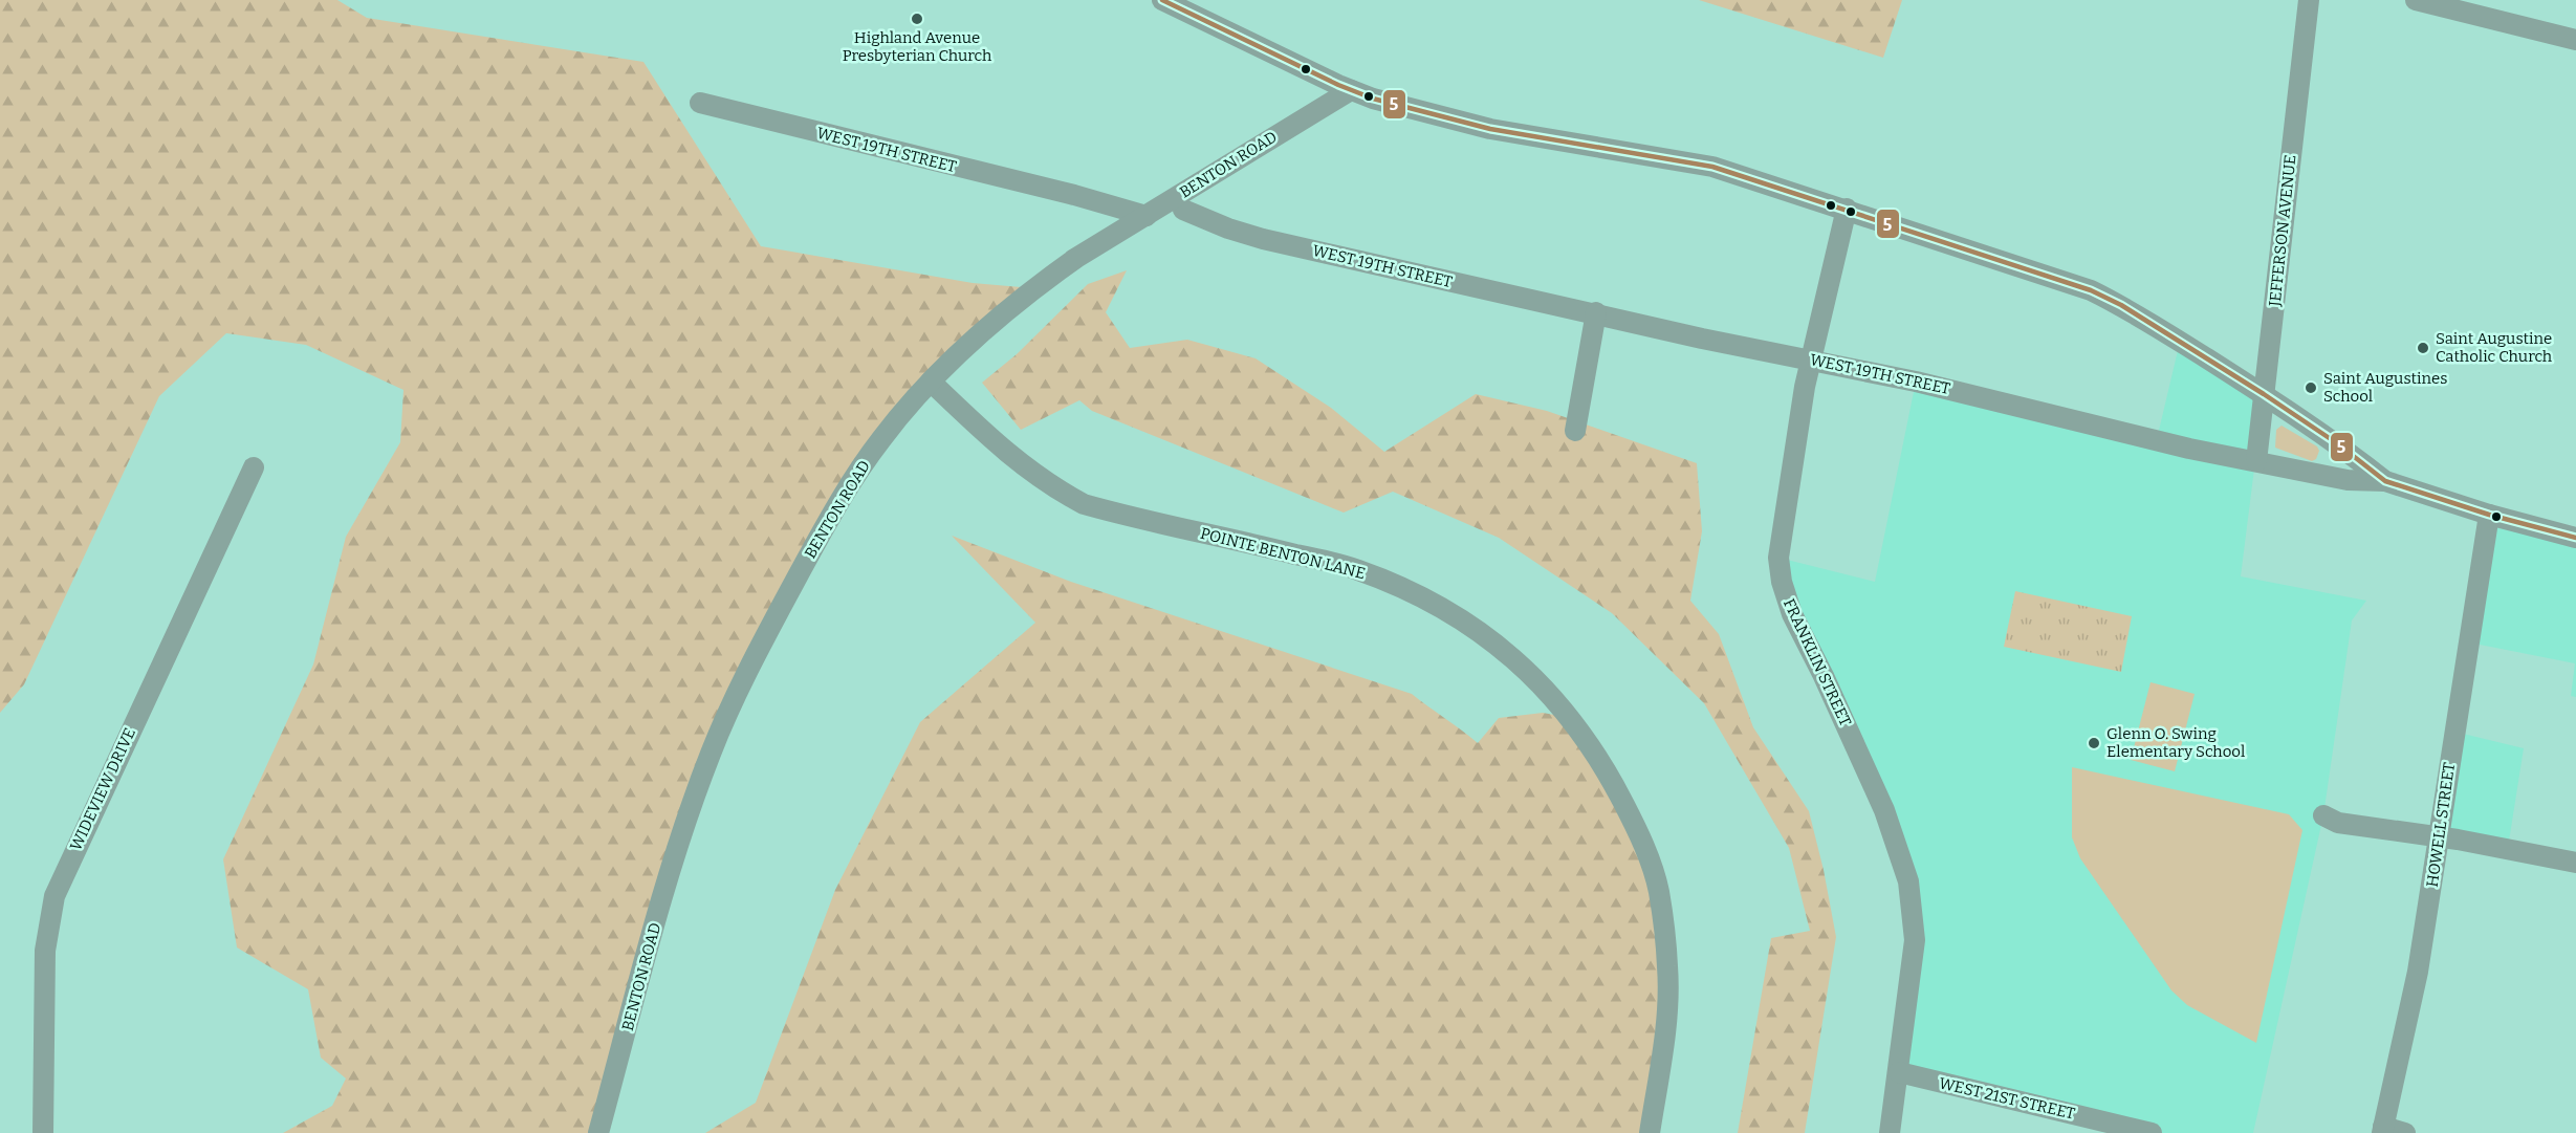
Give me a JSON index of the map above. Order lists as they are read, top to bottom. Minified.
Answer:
{"streets":{"street":["WEST 19TH STREET","BENTON ROAD","JEFFERSON AVENUE","POINTE BENTON LANE","FRANKLIN STREET","WIDEVIEW DRIVE","HOWELL STREET","WEST 21ST STREET"]},"crossings":[["WEST 19TH STREET","BENTON ROAD"],["WEST 19TH STREET","JEFFERSON AVENUE"],["WEST 19TH STREET","FRANKLIN STREET"],["WEST 19TH STREET","HOWELL STREET"],["BENTON ROAD","POINTE BENTON LANE"],["FRANKLIN STREET","WEST 21ST STREET"]],"places":["Highland Avenue Presbyterian Church","Saint Augustine Catholic Church","Saint Augustines School","Glenn O. Swing Elementary School"],"lines":["transit line 5"]}
